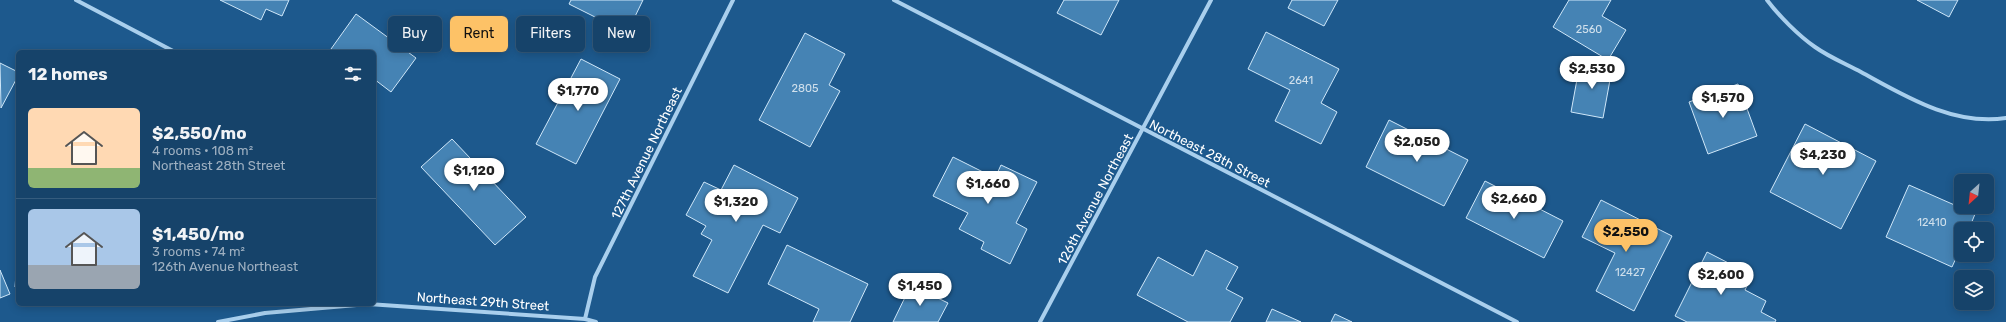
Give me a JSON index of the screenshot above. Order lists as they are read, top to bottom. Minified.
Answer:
{"streets":{"street":["127th Avenue Northeast","Northeast 28th Street","126th Avenue Northeast","Northeast 29th Street"]},"crossings":[["127th Avenue Northeast","Northeast 29th Street"],["Northeast 28th Street","126th Avenue Northeast"]],"house_numbers":["2560","2641","2805","12410","12427"],"north":"bottom left","page":{"chip":["Buy","Rent","Filters","New"],"heading":"12 homes","price":["$2,530","$1,770","$1,570","$2,050","$4,230","$1,120","$1,660","$2,660","$1,320","$2,550","$2,600","$1,450"],"list":[{"name":"$2,550/mo","note":"4 rooms · 108 m² · Northeast 28th Street"},{"name":"$1,450/mo","note":"3 rooms · 74 m² · 126th Avenue Northeast"}]}}
